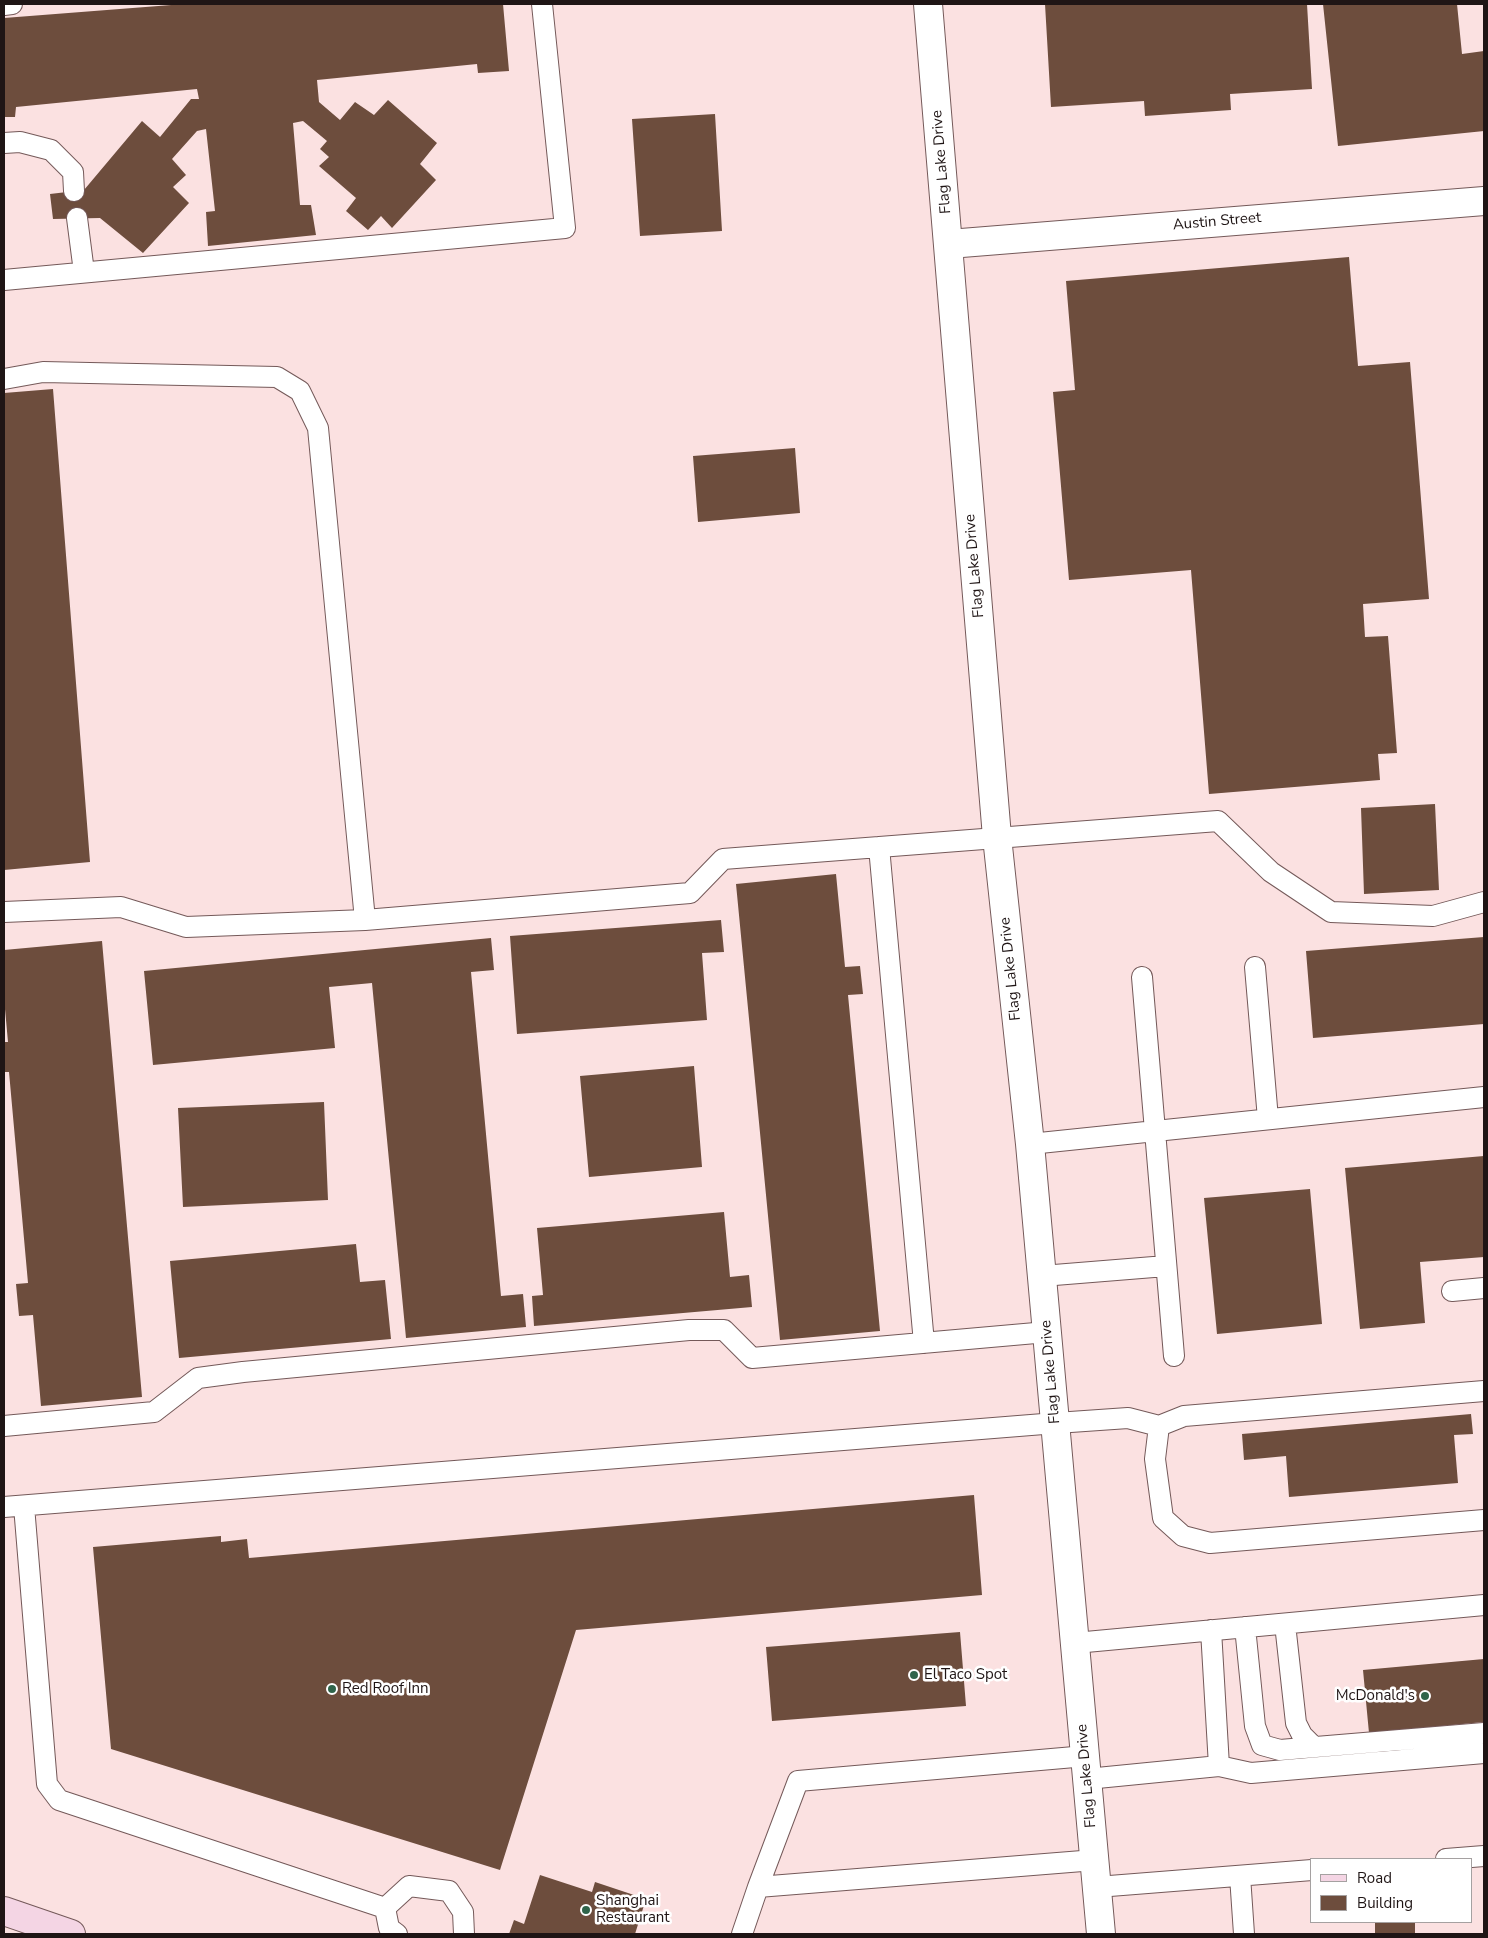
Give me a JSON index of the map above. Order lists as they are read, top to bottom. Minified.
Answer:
{"streets":{"street":["Flag Lake Drive","Austin Street"]},"crossings":[["Flag Lake Drive","Austin Street"]],"places":["El Taco Spot","Red Roof Inn","McDonald's","Shanghai Restaurant"],"legend":["Road","Building"]}
